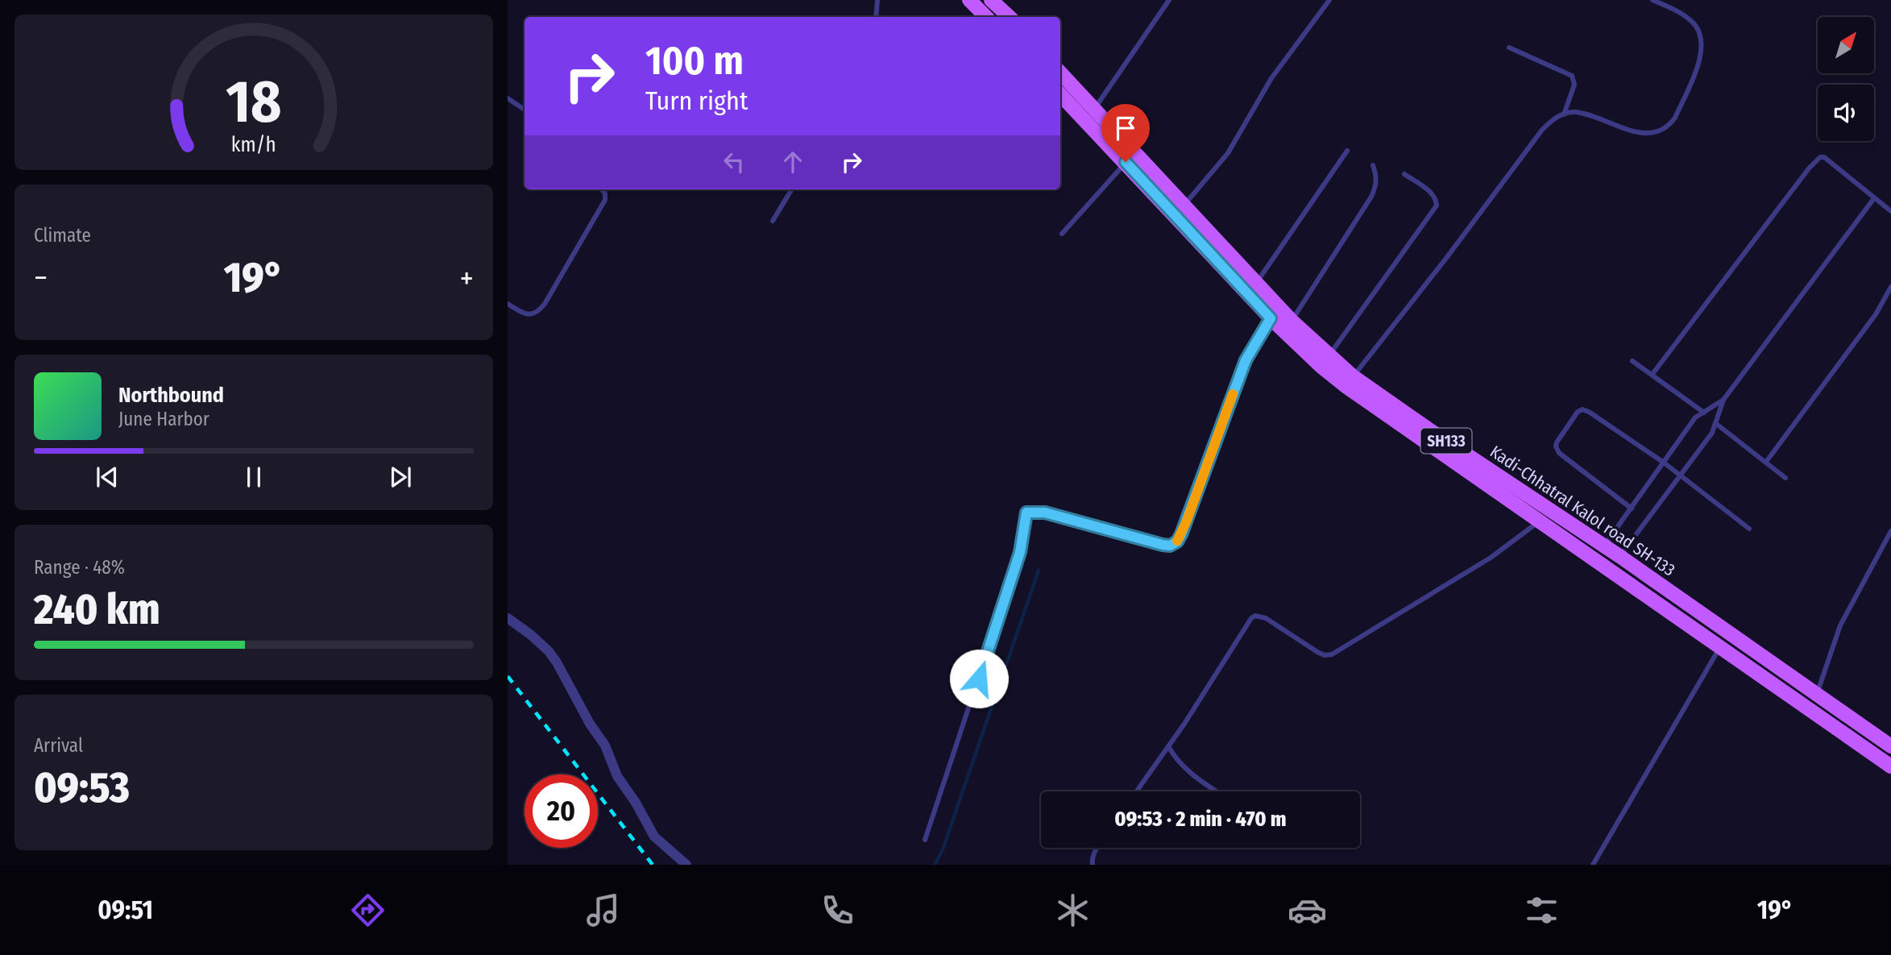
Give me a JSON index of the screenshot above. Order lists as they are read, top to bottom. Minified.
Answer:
{"streets":{"main road":["SH133","Kadi-Chhatral Kalol road SH-133"]},"north":"top right","page":{"turn":["100 m","Turn right"],"tile":["Climate",["Range · 48%","240 km"],["Arrival","09:53"]],"heat":["−","19°","+"],"song":["Northbound","June Harbor"],"limit":"20","trip":"09:53 · 2 min · 470 m","tabs":["09:51","19°"],"gauge":["18","km/h"]}}
